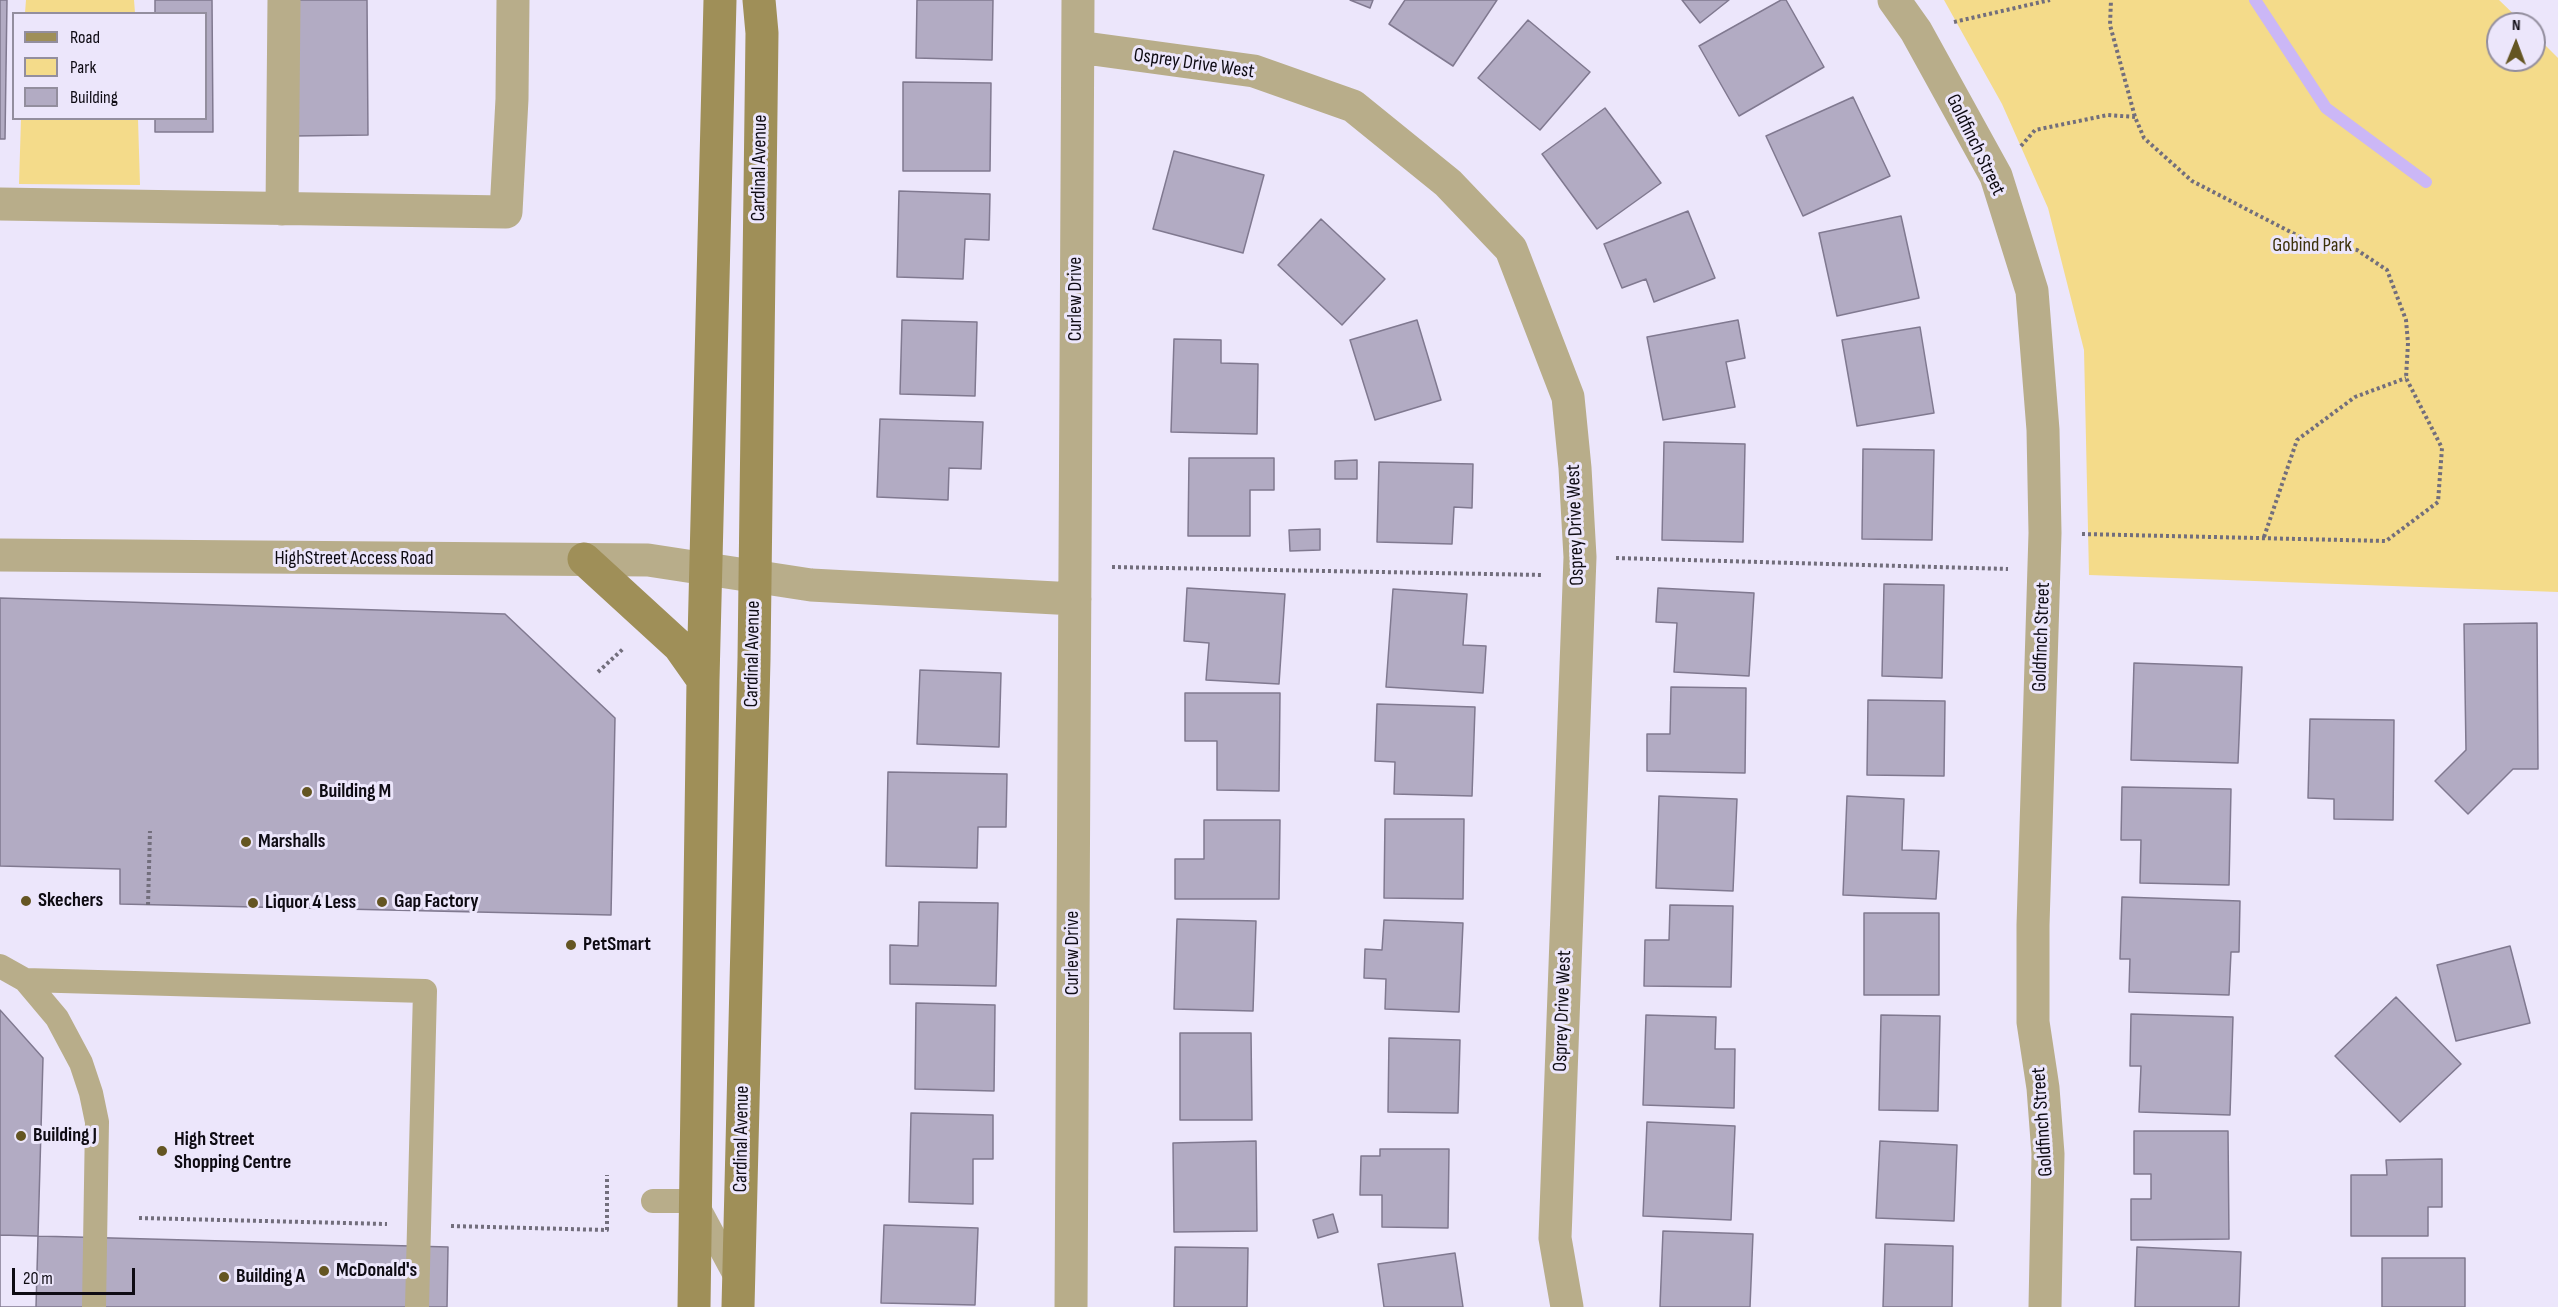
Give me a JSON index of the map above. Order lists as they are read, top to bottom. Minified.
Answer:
{"streets":{"street":["Osprey Drive West","Goldfinch Street","Cardinal Avenue","Curlew Drive","HighStreet Access Road"]},"crossings":[["Osprey Drive West","Curlew Drive"]],"parks":["Gobind Park"],"places":["Building M","Marshalls","Skechers","Gap Factory","Liquor 4 Less","PetSmart","Building J","High Street Shopping Centre","McDonald's","Building A"],"legend":["Road","Park","Building"],"scale_bar":"20 m","north":"top"}
